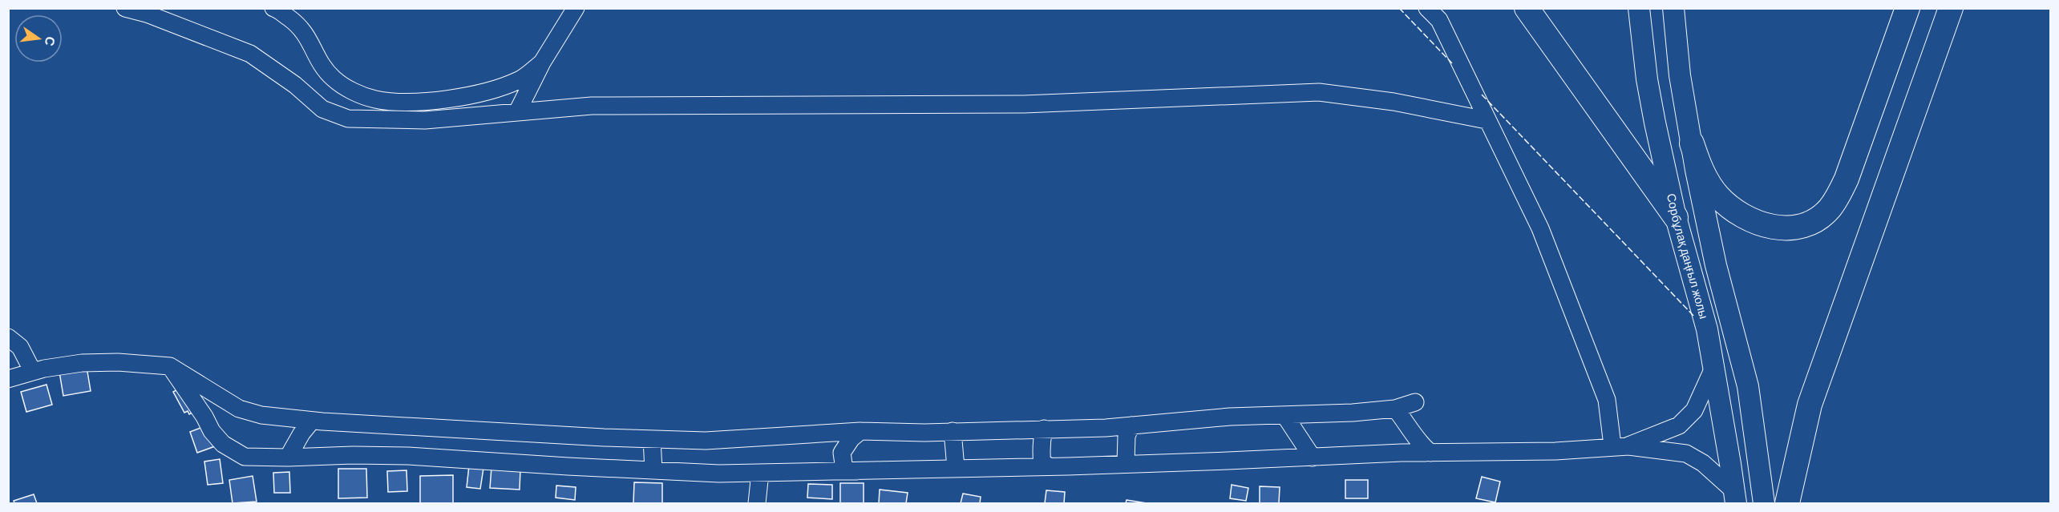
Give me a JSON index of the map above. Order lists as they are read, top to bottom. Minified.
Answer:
{"streets":{"main road":["Сорбұлақ даңғыл жолы"]},"north":"right"}
